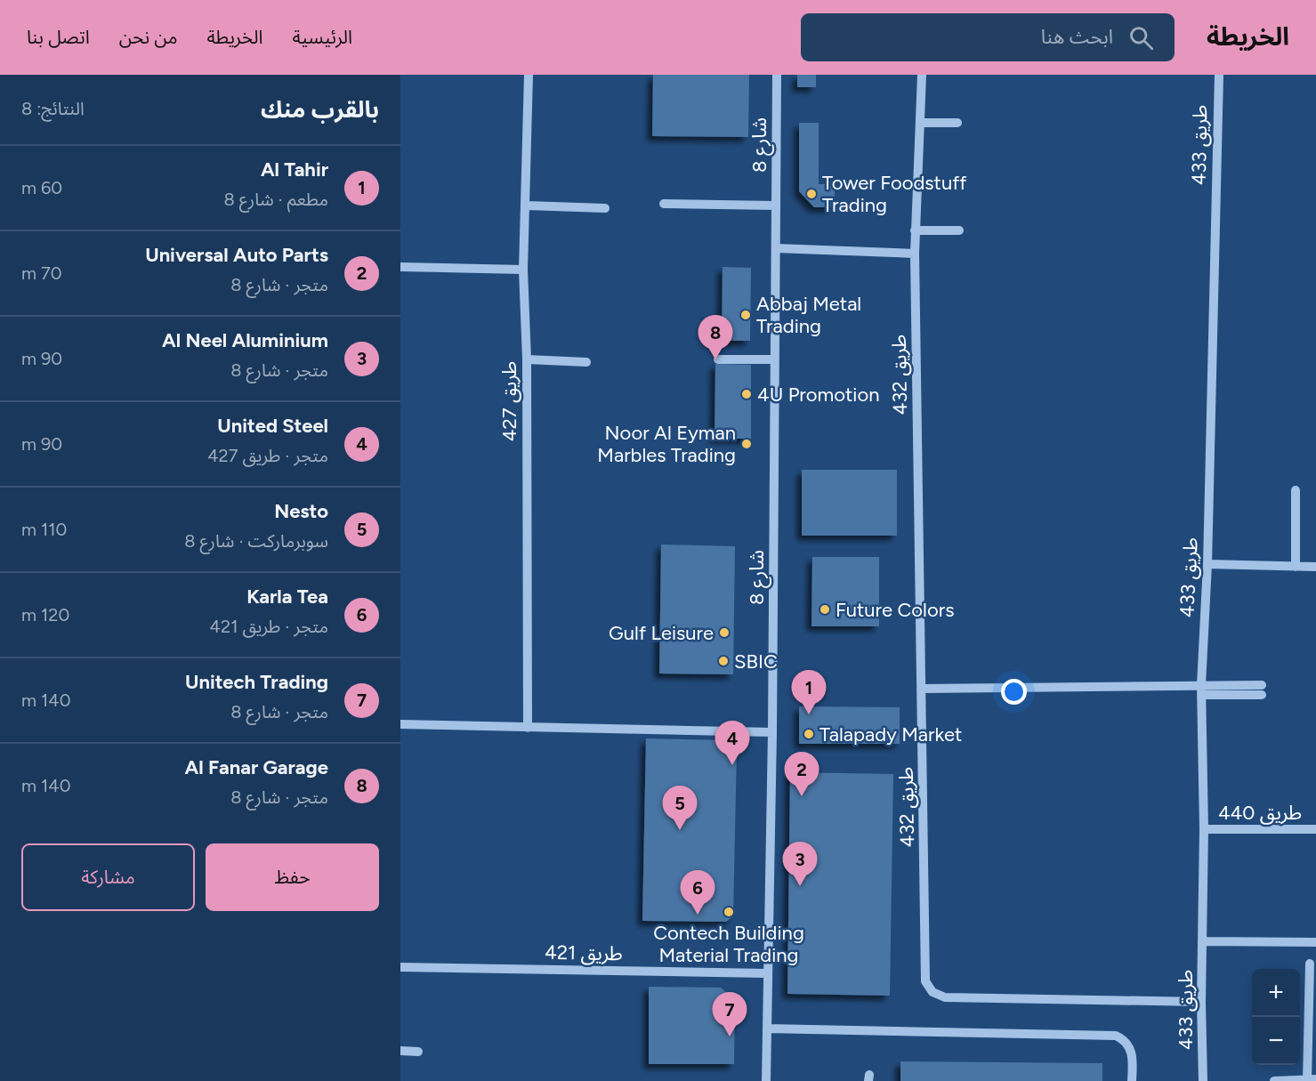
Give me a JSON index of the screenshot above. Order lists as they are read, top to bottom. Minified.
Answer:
{"streets":{"street":["شارع 8","طريق 433","طريق 432","طريق 427","طريق 440","طريق 421"]},"crossings":[["شارع 8","طريق 421"],["طريق 433","طريق 432"],["طريق 433","طريق 440"]],"places":["Tower Foodstuff Trading","Abbaj Metal Trading","4U Promotion","Noor Al Eyman Marbles Trading","Future Colors","Gulf Leisure","SBIC","Talapady Market","Contech Building Material Trading"],"page":{"header":"الخريطة","search":"ابحث هنا","nav":["الرئيسية","الخريطة","من نحن","اتصل بنا"],"heading":["بالقرب منك","النتائج: 8"],"list":[{"mark":"1","name":"Al Tahir","note":"مطعم · شارع 8","value":"60 m"},{"mark":"2","name":"Universal Auto Parts","note":"متجر · شارع 8","value":"70 m"},{"mark":"3","name":"Al Neel Aluminium","note":"متجر · شارع 8","value":"90 m"},{"mark":"4","name":"United Steel","note":"متجر · طريق 427","value":"90 m"},{"mark":"5","name":"Nesto","note":"سوبرماركت · شارع 8","value":"110 m"},{"mark":"6","name":"Karla Tea","note":"متجر · طريق 421","value":"120 m"},{"mark":"7","name":"Unitech Trading","note":"متجر · شارع 8","value":"140 m"},{"mark":"8","name":"Al Fanar Garage","note":"متجر · شارع 8","value":"140 m"}],"pins":["8","1","4","2","5","3","6","7"],"buttons":["حفظ","مشاركة"],"map_buttons":["+","−"]}}
